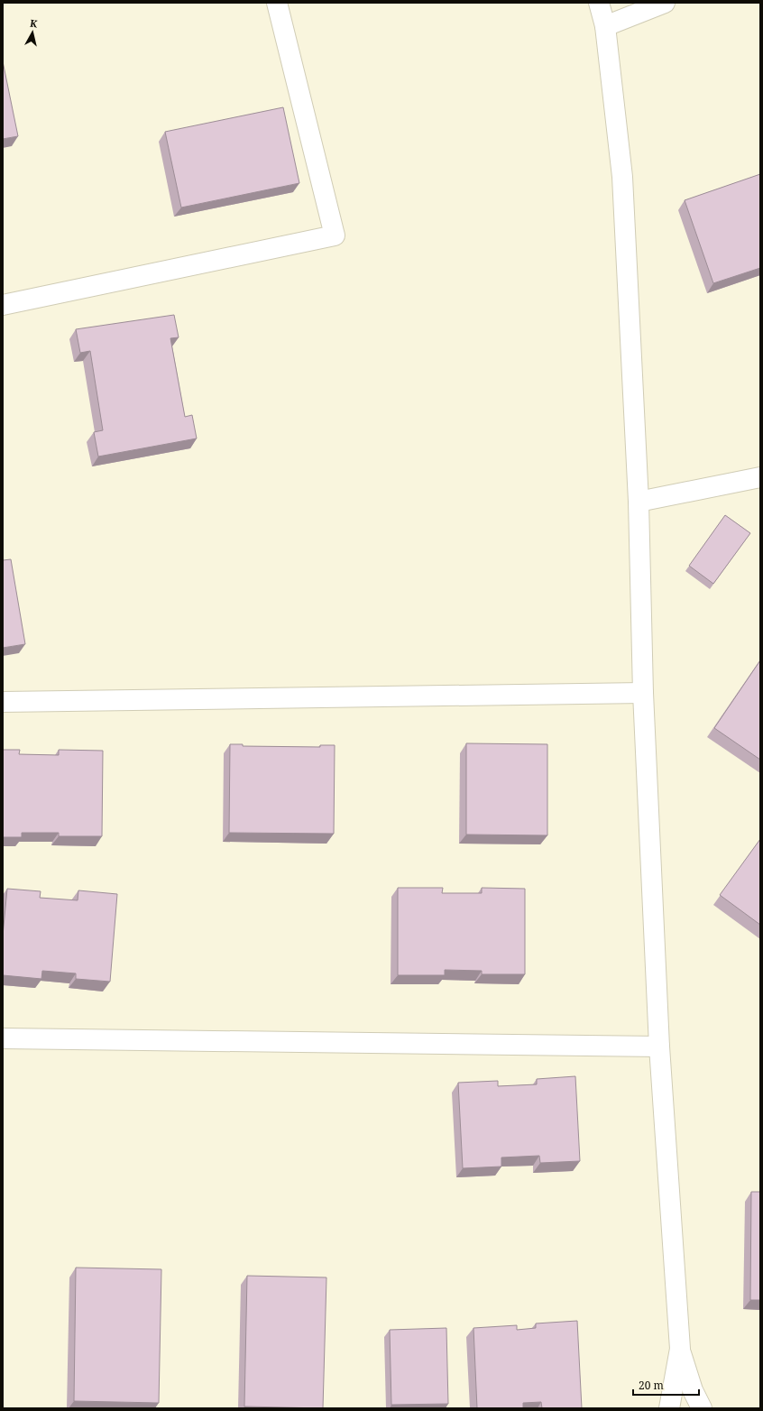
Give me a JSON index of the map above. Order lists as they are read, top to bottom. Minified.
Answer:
{"scale_bar":"20 m","north":"top"}
